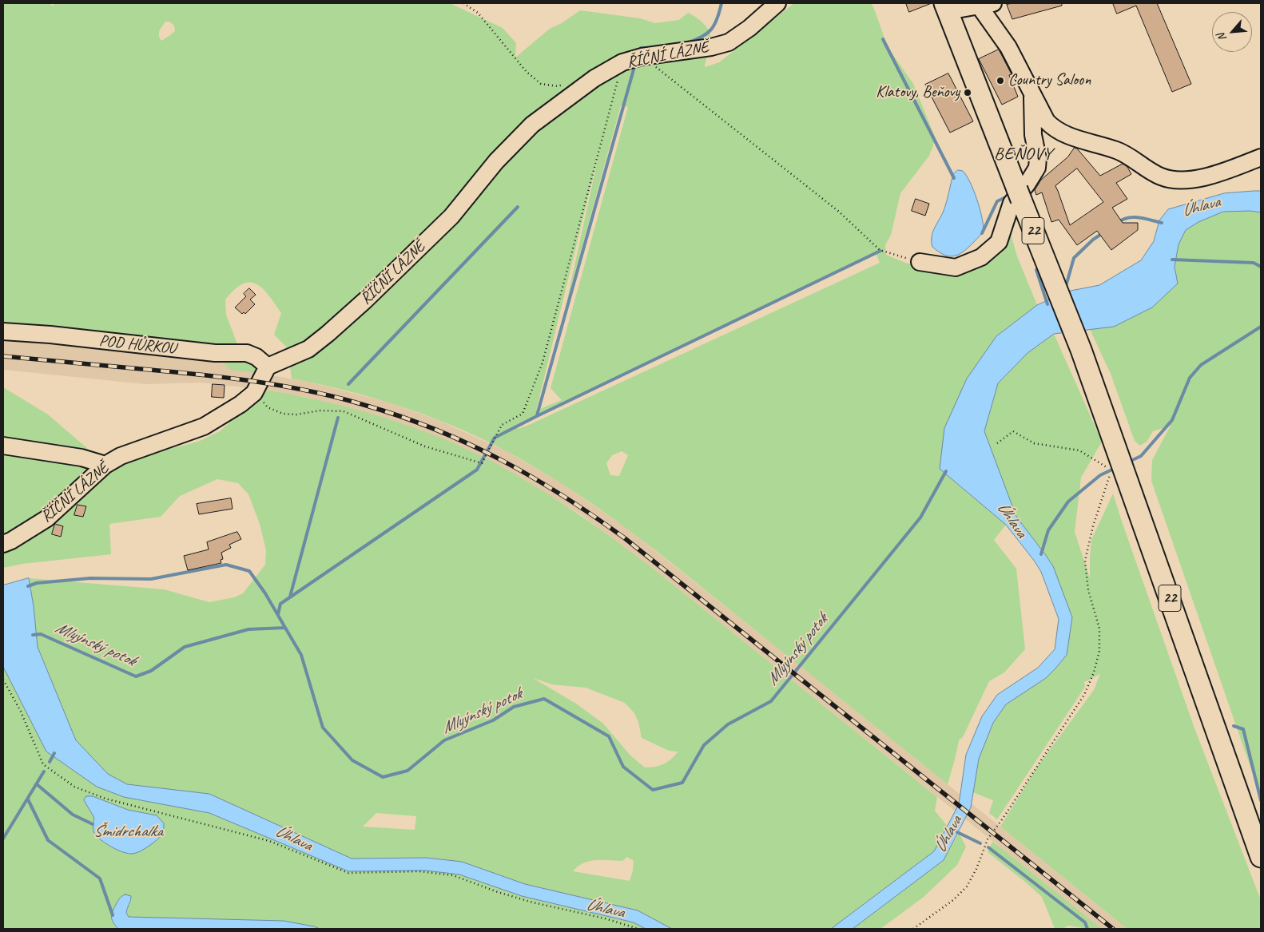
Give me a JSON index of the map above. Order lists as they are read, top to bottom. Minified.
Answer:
{"streets":{"main road":["22"],"street":["ŘÍČNÍ LÁZNĚ","POD HŮRKOU"]},"crossings":[["ŘÍČNÍ LÁZNĚ","POD HŮRKOU"]],"districts":["BEŇOVY"],"water":["Úhlava","Mlyýnský potok","Šmidrchalka"],"places":["Country Saloon","Klatovy, Beňovy"],"north":"bottom left"}
